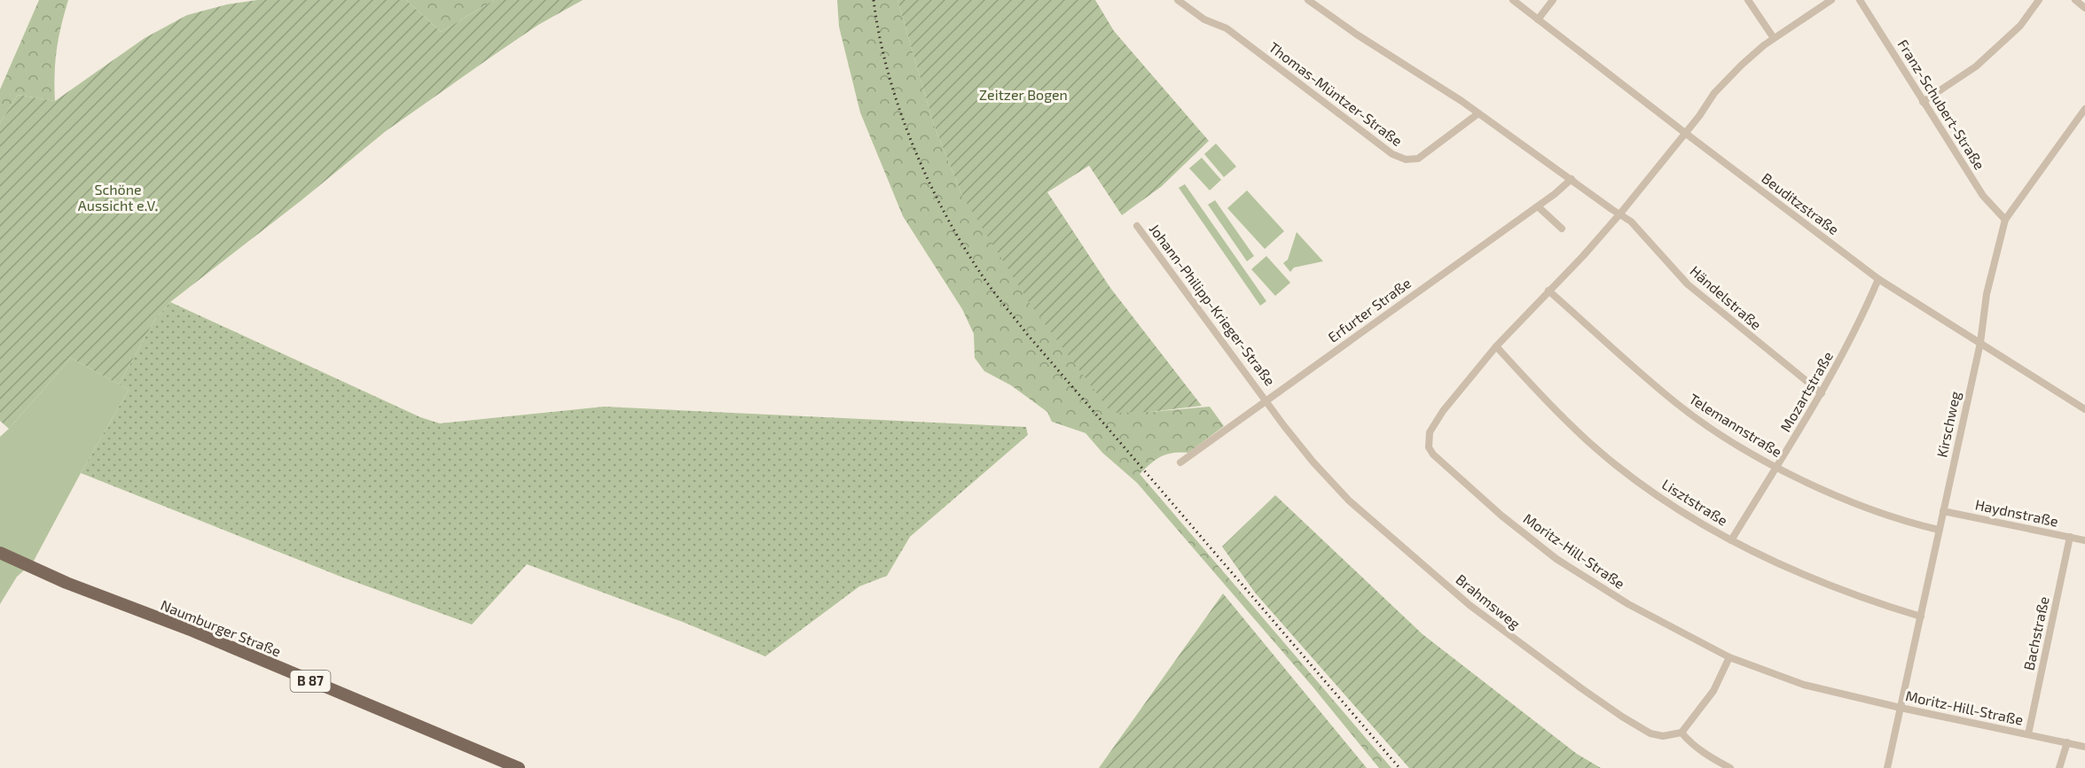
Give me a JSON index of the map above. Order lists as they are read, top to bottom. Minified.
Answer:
{"streets":{"main road":["Naumburger Straße","B 87"],"street":["Thomas-Müntzer-Straße","Franz-Schubert-Straße","Beuditzstraße","Händelstraße","Johann-Philipp-Krieger-Straße","Erfurter Straße","Mozartstraße","Kirschweg","Telemannstraße","Lisztstraße","Haydnstraße","Moritz-Hill-Straße","Brahmsweg","Bachstraße"]},"crossings":[["Franz-Schubert-Straße","Kirschweg"],["Beuditzstraße","Mozartstraße"],["Beuditzstraße","Kirschweg"],["Beuditzstraße","Moritz-Hill-Straße"],["Händelstraße","Mozartstraße"],["Händelstraße","Moritz-Hill-Straße"],["Johann-Philipp-Krieger-Straße","Erfurter Straße"],["Johann-Philipp-Krieger-Straße","Brahmsweg"],["Erfurter Straße","Brahmsweg"],["Mozartstraße","Telemannstraße"],["Mozartstraße","Lisztstraße"],["Kirschweg","Telemannstraße"],["Kirschweg","Lisztstraße"],["Kirschweg","Haydnstraße"],["Kirschweg","Moritz-Hill-Straße"],["Telemannstraße","Moritz-Hill-Straße"],["Lisztstraße","Moritz-Hill-Straße"],["Haydnstraße","Bachstraße"],["Moritz-Hill-Straße","Bachstraße"]],"parks":["Zeitzer Bogen","Schöne Aussicht e.V."]}
